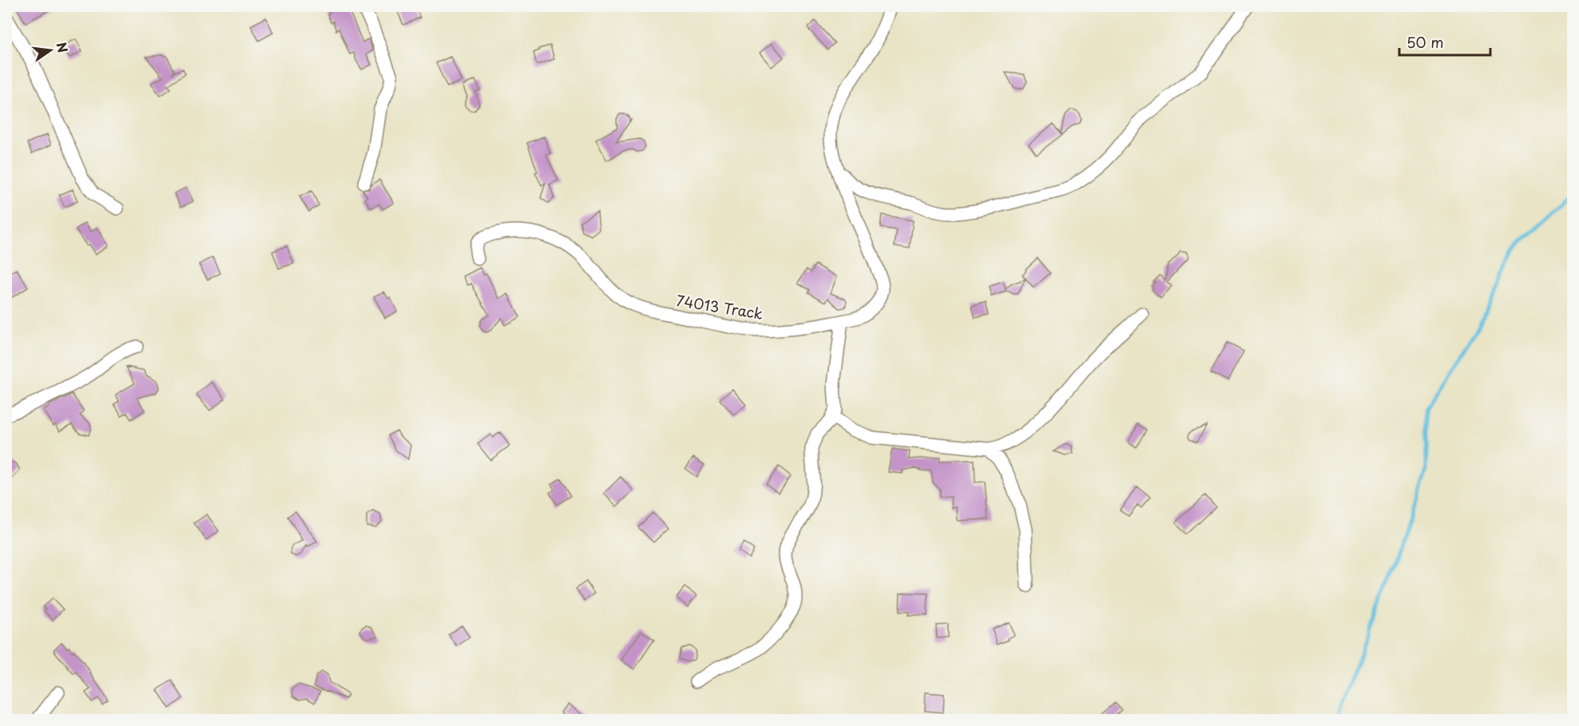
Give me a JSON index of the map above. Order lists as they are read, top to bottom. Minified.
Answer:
{"streets":{"street":["74013 Track"]},"scale_bar":"50 m","north":"right"}
